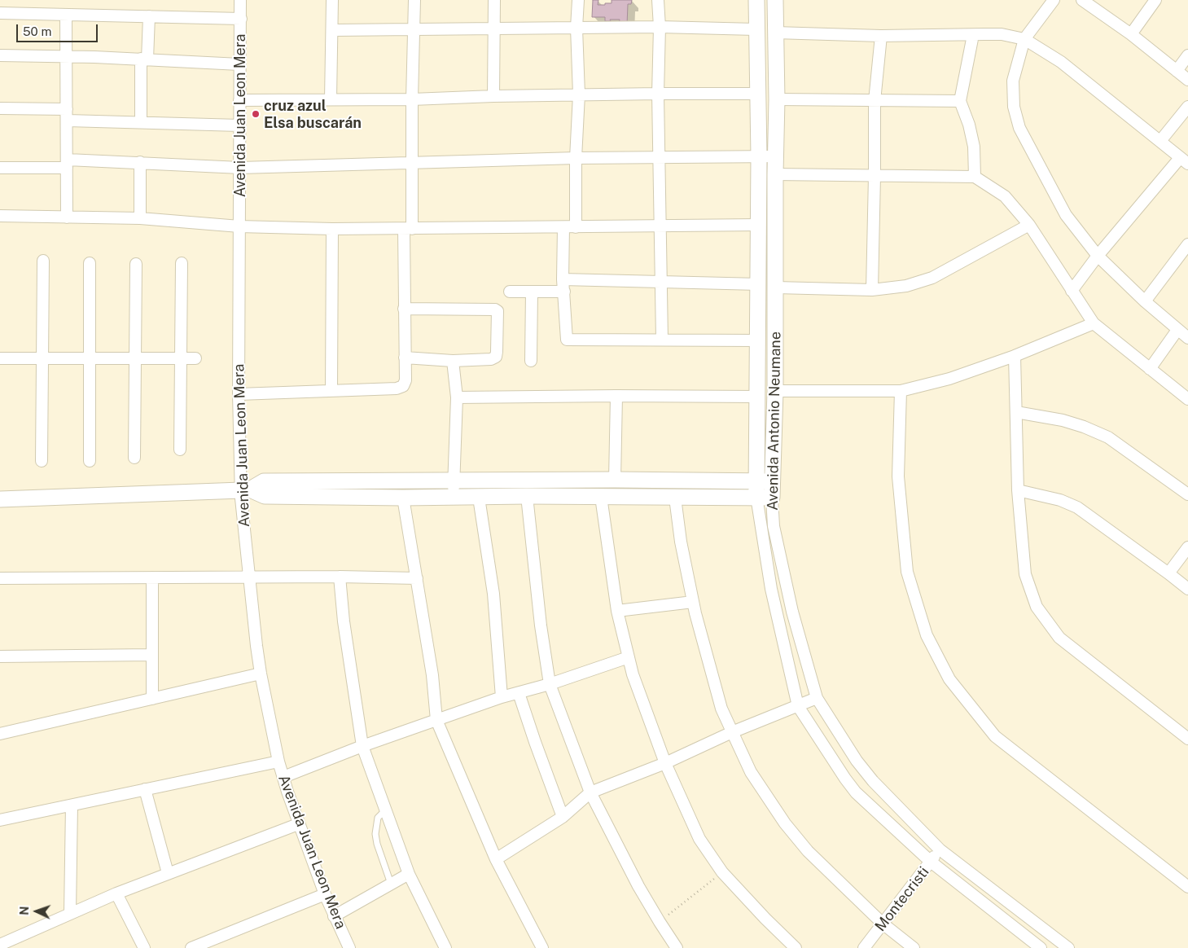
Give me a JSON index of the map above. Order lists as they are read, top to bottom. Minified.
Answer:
{"streets":{"street":["Avenida Juan Leon Mera","Avenida Antonio Neumane","Montecristi"]},"crossings":[["Avenida Antonio Neumane","Montecristi"]],"places":["cruz azul Elsa buscarán"],"scale_bar":"50 m","north":"left"}
